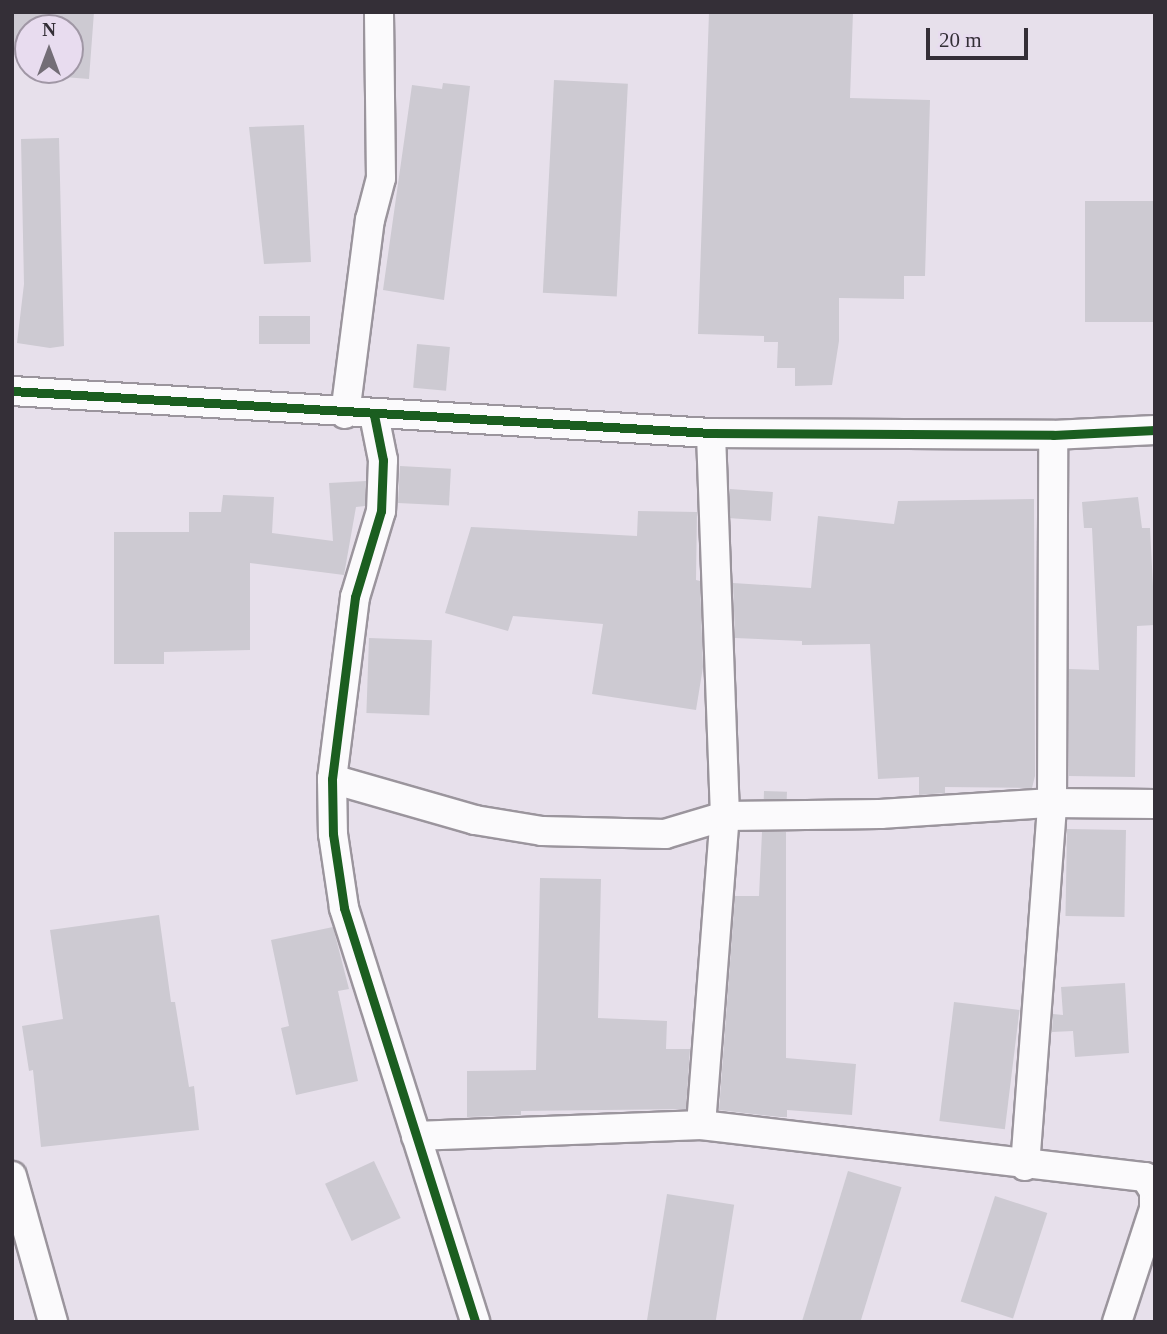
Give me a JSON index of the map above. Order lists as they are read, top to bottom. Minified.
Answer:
{"scale_bar":"20 m","north":"top"}
